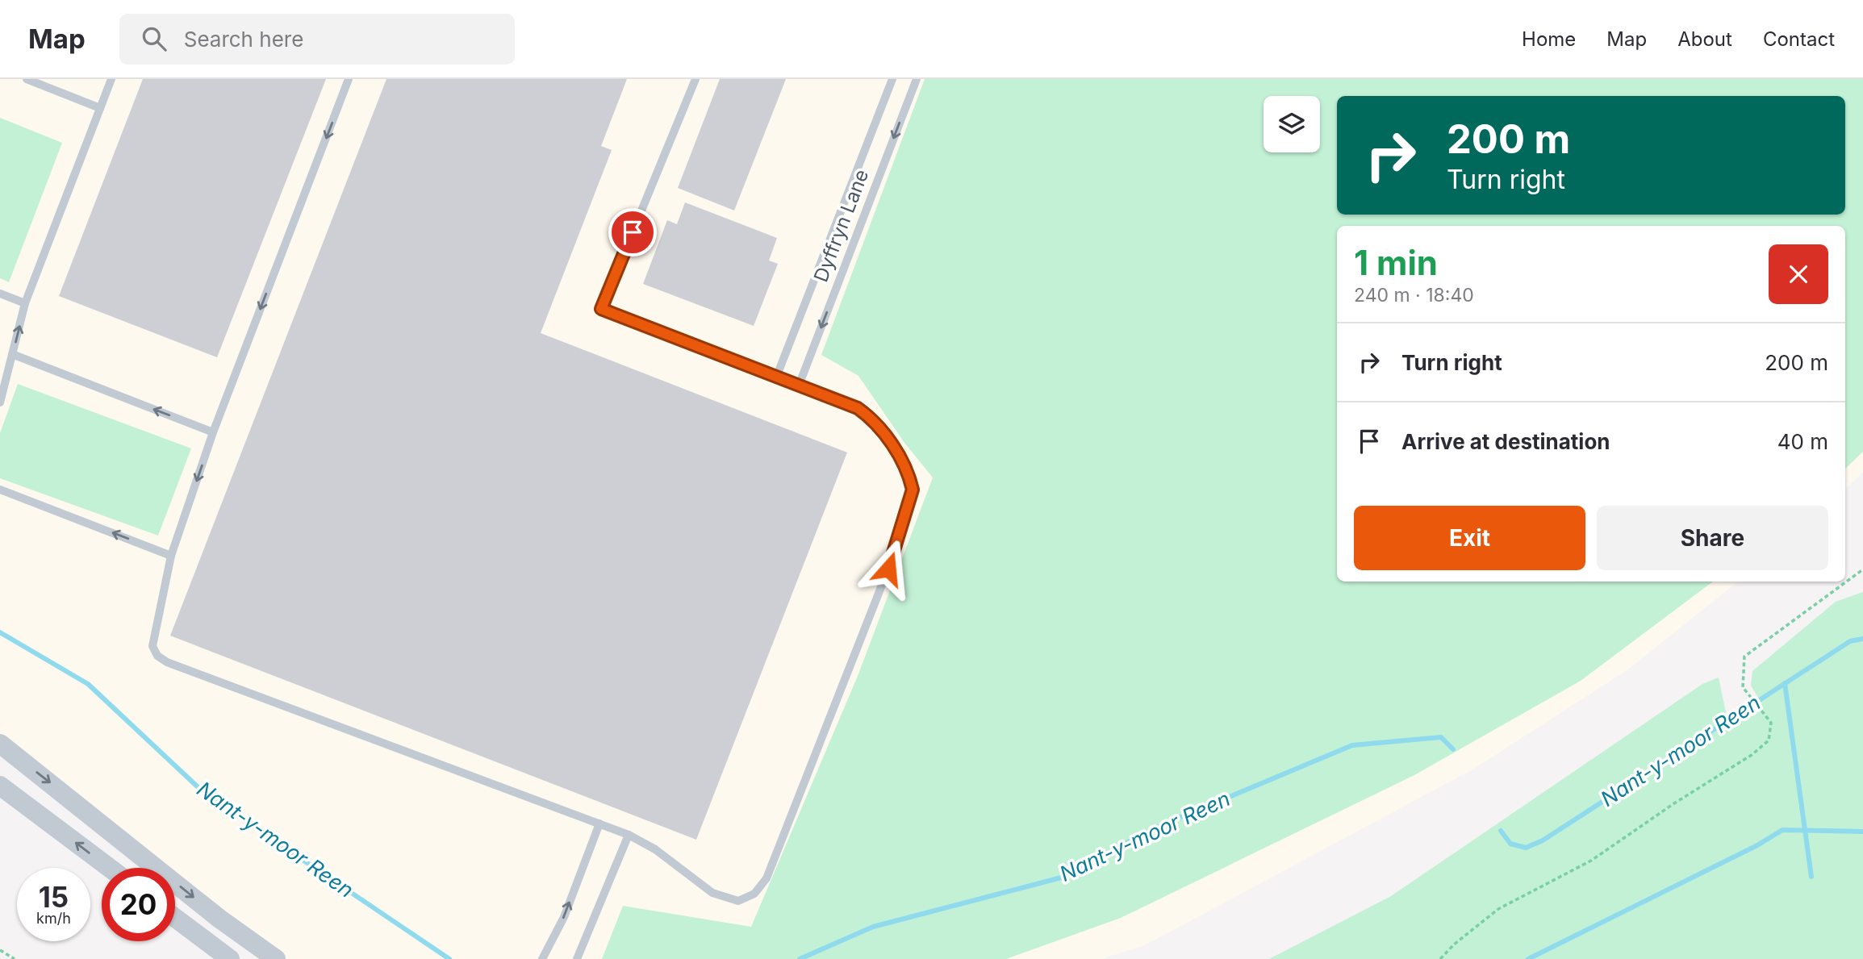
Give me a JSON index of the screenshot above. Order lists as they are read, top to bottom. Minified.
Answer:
{"streets":{"lane":["Dyffryn Lane"]},"water":["Nant-y-moor Reen"],"page":{"header":"Map","search":"Search here","nav":["Home","Map","About","Contact"],"turn":["200 m","Turn right"],"heading":["1 min","240 m · 18:40"],"list":[{"name":"Turn right","value":"200 m"},{"name":"Arrive at destination","value":"40 m"}],"buttons":["Exit","Share"],"speed":"15 km/h","limit":"20"}}
